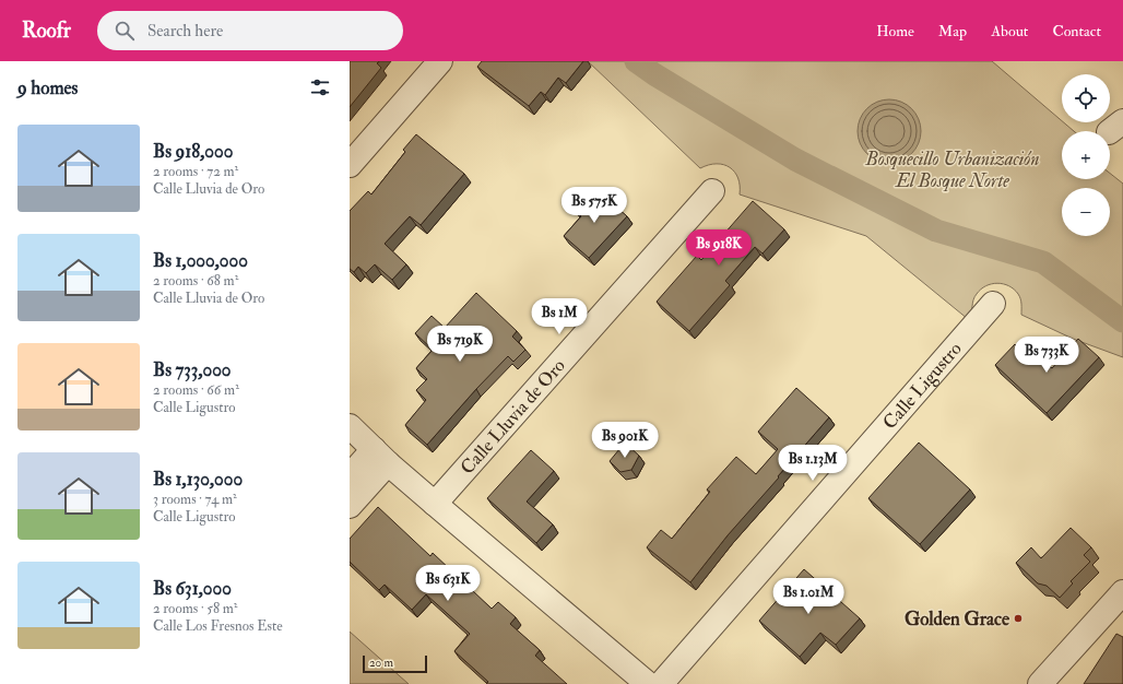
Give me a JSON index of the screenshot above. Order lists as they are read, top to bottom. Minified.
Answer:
{"streets":{"street":["Calle Ligustro","Calle Lluvia de Oro"]},"parks":["Bosquecillo Urbanización El Bosque Norte"],"places":["Golden Grace"],"scale_bar":"20 m","page":{"header":"Roofr","search":"Search here","nav":["Home","Map","About","Contact"],"heading":"9 homes","map_buttons":["+","−"],"list":[{"name":"Bs 918,000","note":"2 rooms · 72 m² · Calle Lluvia de Oro"},{"name":"Bs 1,000,000","note":"2 rooms · 68 m² · Calle Lluvia de Oro"},{"name":"Bs 733,000","note":"2 rooms · 66 m² · Calle Ligustro"},{"name":"Bs 1,130,000","note":"3 rooms · 74 m² · Calle Ligustro"},{"name":"Bs 631,000","note":"2 rooms · 58 m² · Calle Los Fresnos Este"}],"price":["Bs 575K","Bs 918K","Bs 1M","Bs 719K","Bs 733K","Bs 901K","Bs 1.13M","Bs 631K","Bs 1.01M"],"scale":"20 m"}}
